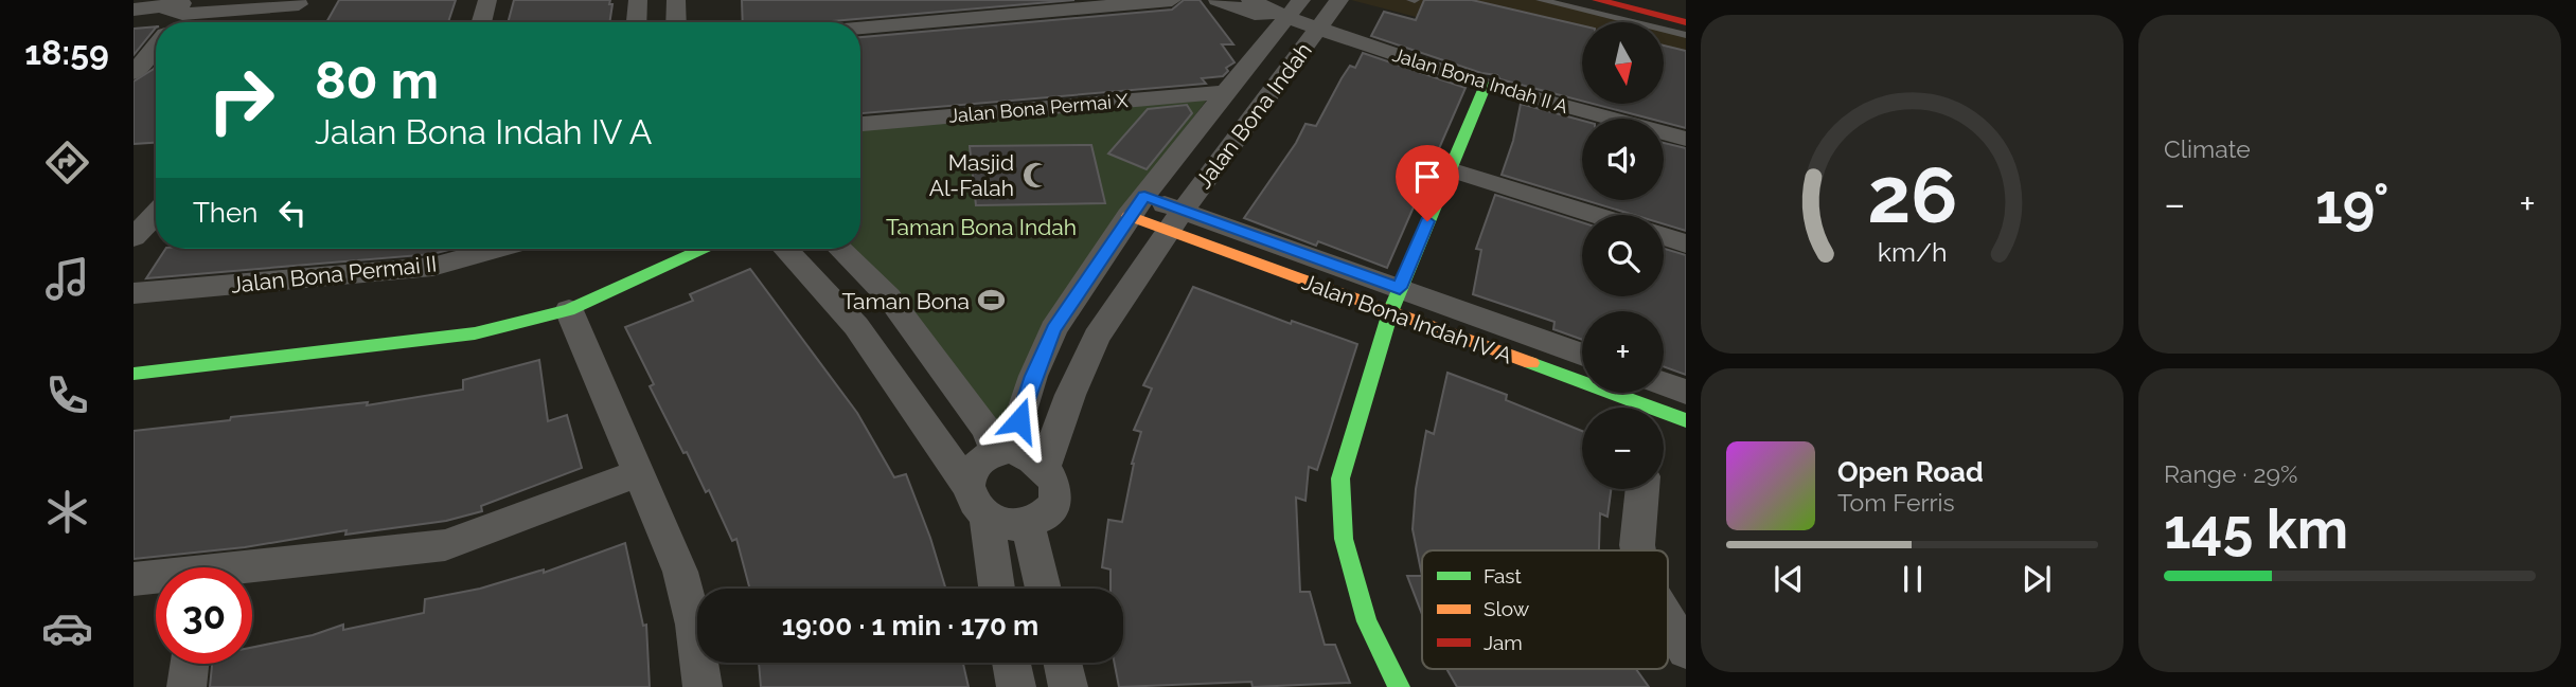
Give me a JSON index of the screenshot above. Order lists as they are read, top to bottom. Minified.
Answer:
{"streets":{"street":["Jalan Bona Indah II A","Jalan Bona Permai X","Jalan Bona Indah","Jalan Bona Permai II","Jalan Bona Indah IV A"]},"crossings":[["Jalan Bona Indah II A","Jalan Bona Indah"],["Jalan Bona Permai X","Jalan Bona Indah"],["Jalan Bona Indah","Jalan Bona Indah IV A"]],"parks":["Taman Bona Indah"],"places":{"mosque":["Masjid Al-Falah"],"sports":["Taman Bona"]},"legend":["Fast","Slow","Jam"],"north":"bottom","page":{"tabs":"18:59","tile":["Climate",["Range · 29%","145 km"]],"map_buttons":["+","−"],"turn":["80 m","Jalan Bona Indah IV A"],"heat":["−","19°","+"],"then":"Then","song":["Open Road","Tom Ferris"],"limit":"30","trip":"19:00 · 1 min · 170 m","gauge":["26","km/h"]}}
